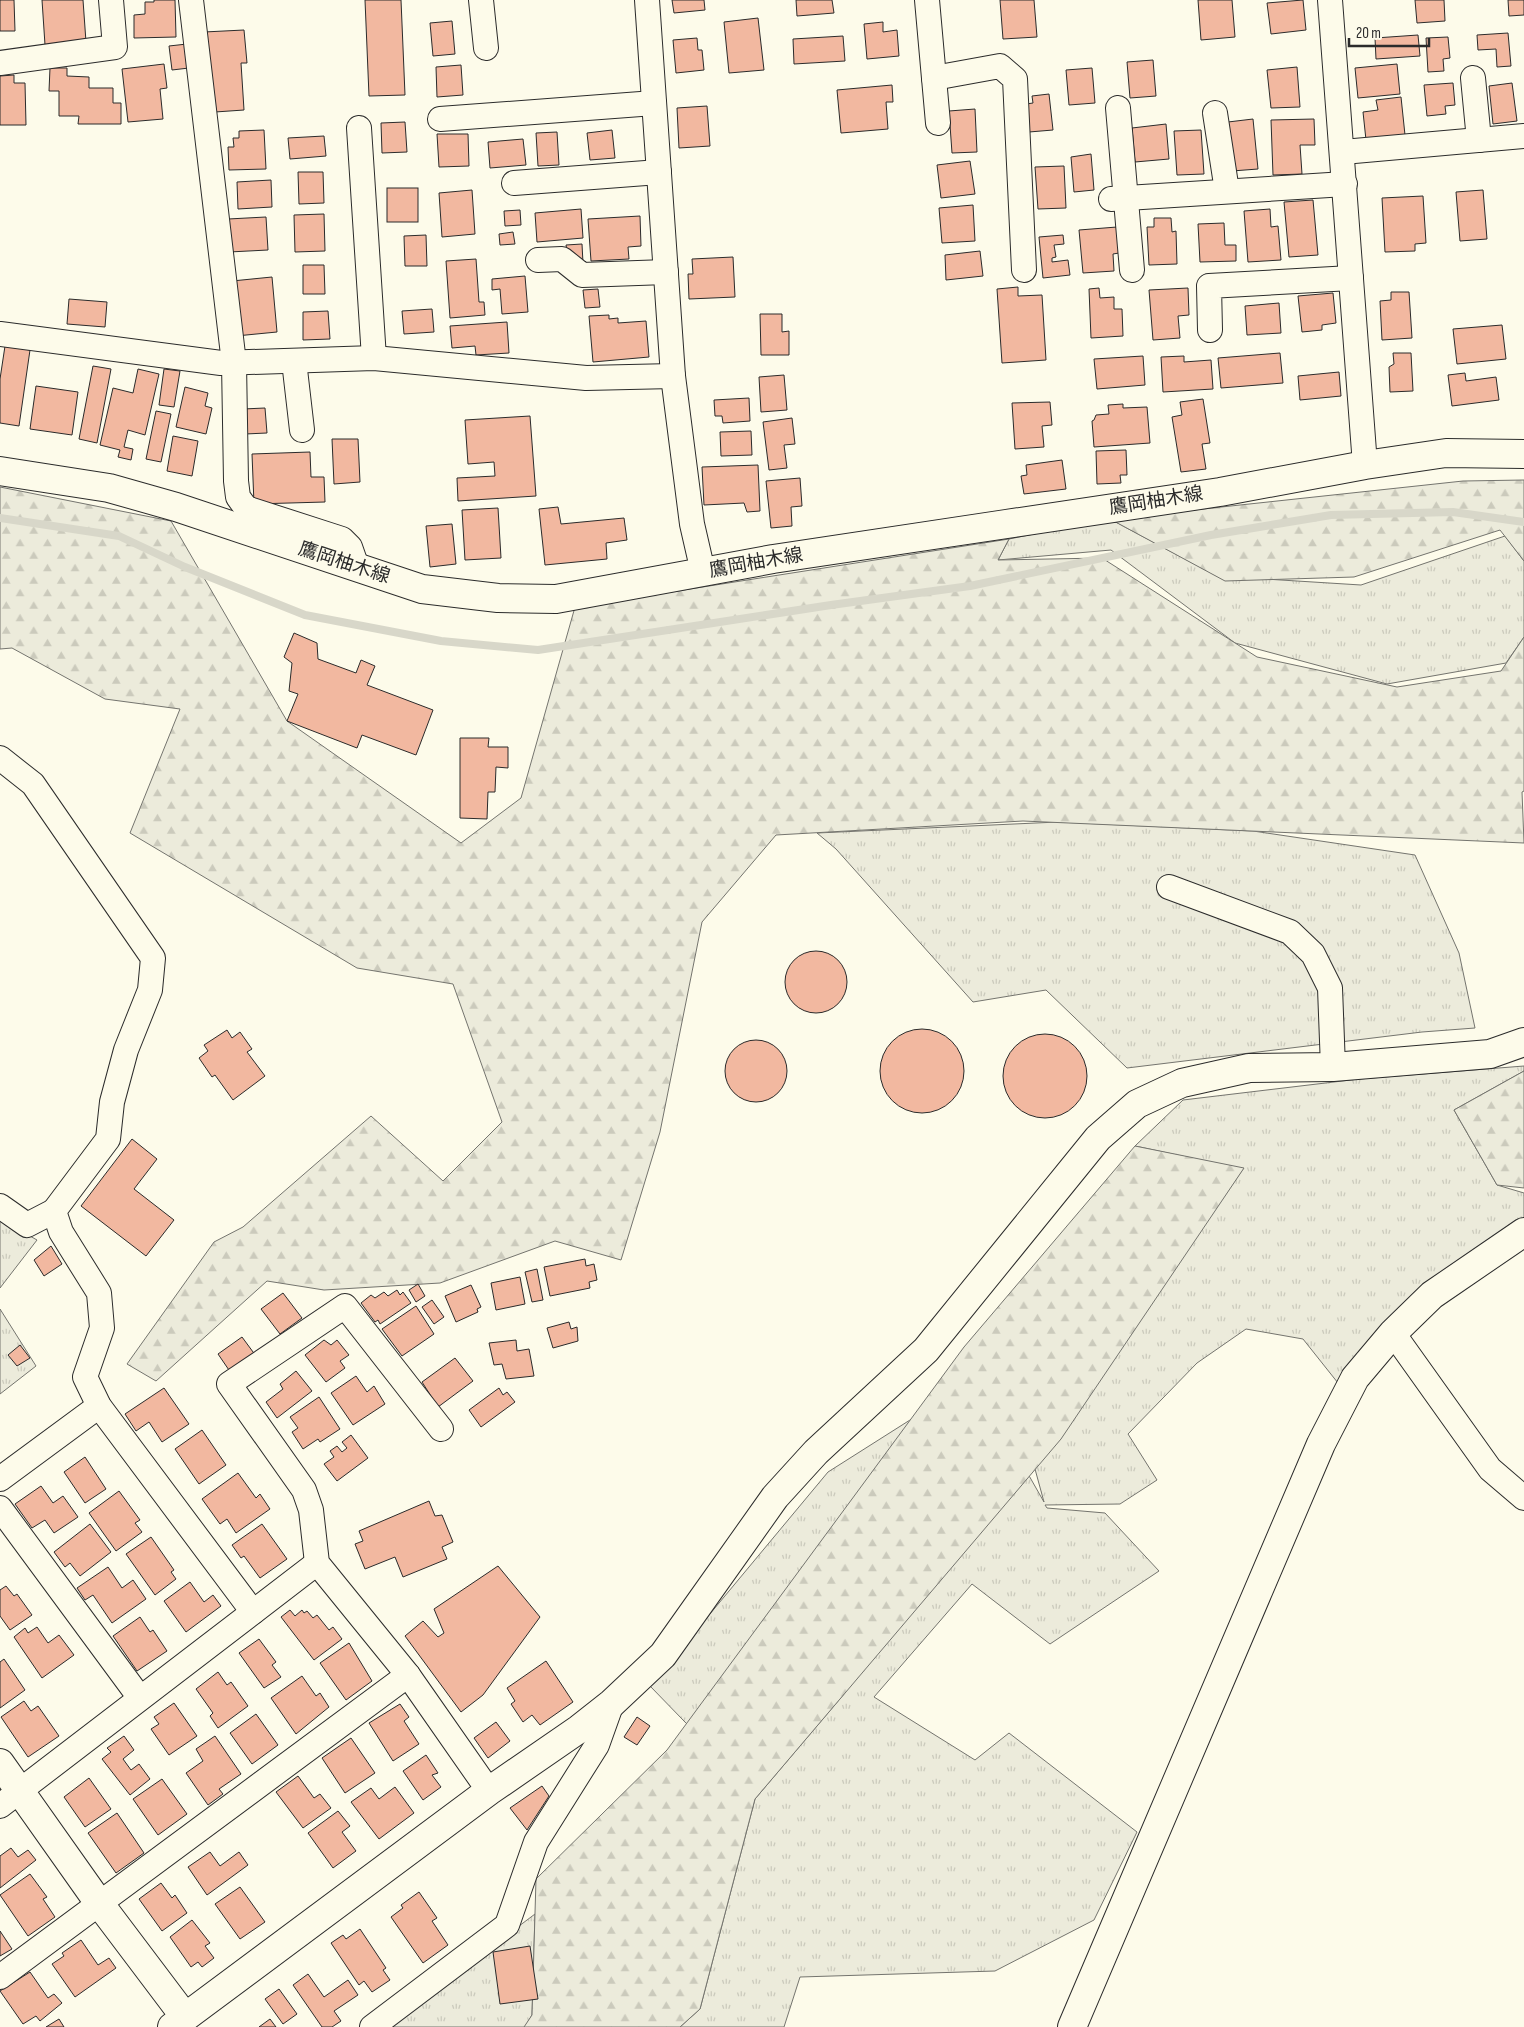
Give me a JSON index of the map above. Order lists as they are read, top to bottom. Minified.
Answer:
{"streets":{"street":["鷹岡柚木線"]},"scale_bar":"20 m"}
